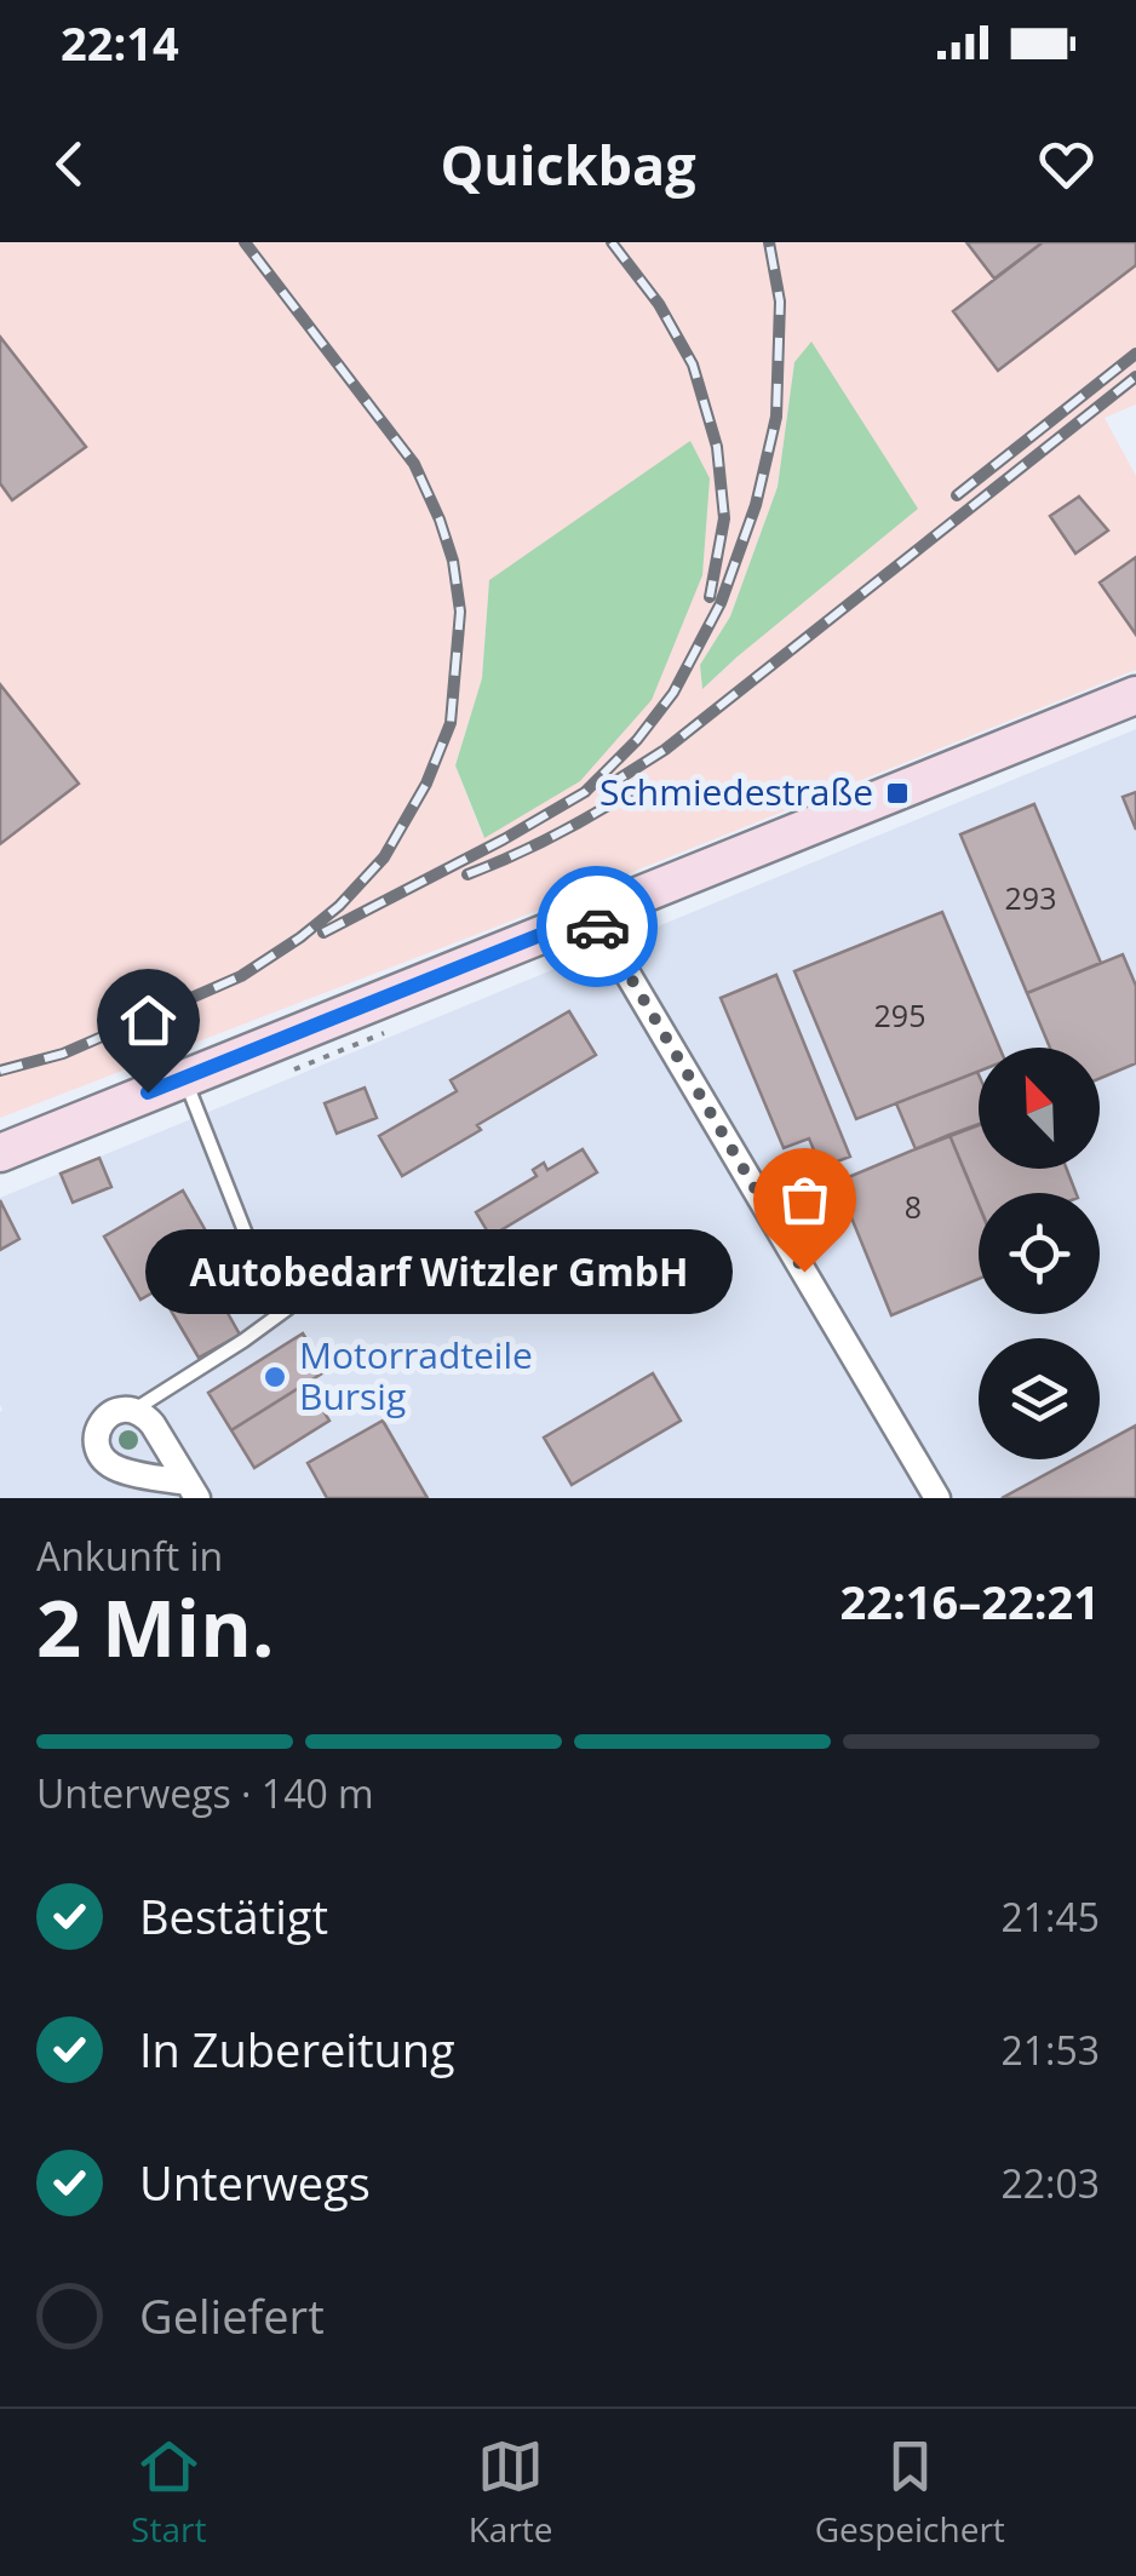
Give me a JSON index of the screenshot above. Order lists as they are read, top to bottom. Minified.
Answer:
{"places":{"transit":["Schmiedestraße"],"other":["Autobedarf Witzler GmbH","Motorradteile Bursig"]},"house_numbers":["293","295","8"],"north":"top left","page":{"status":"22:14","header":"Quickbag","bubble":"Autobedarf Witzler GmbH","heading":["2 Min.","Ankunft in","22:16–22:21"],"bar":"Unterwegs · 140 m","list":[["Bestätigt","21:45"],["In Zubereitung","21:53"],["Unterwegs","22:03"],"Geliefert"],"tabs":["Start","Karte","Gespeichert"]}}
